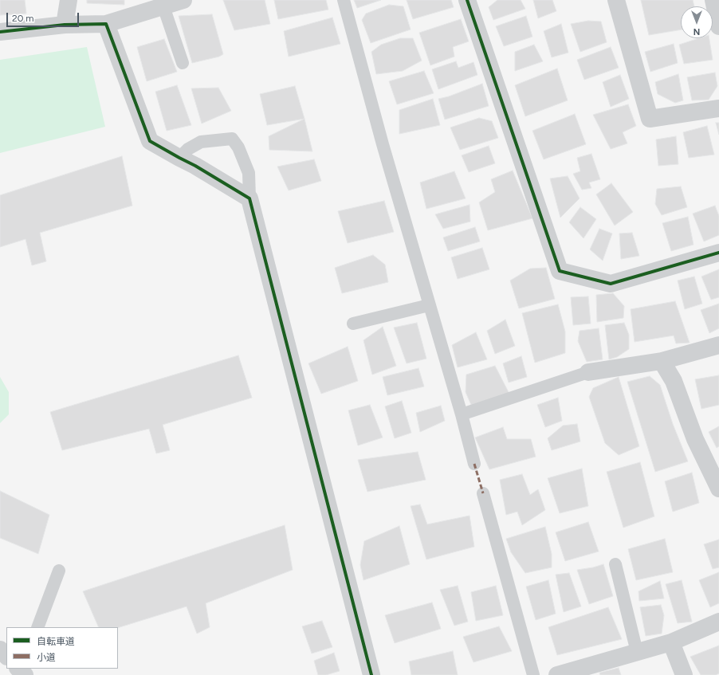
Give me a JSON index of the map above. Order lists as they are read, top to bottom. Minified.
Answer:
{"legend":["自転車道","小道"],"scale_bar":"20 m","north":"bottom"}
